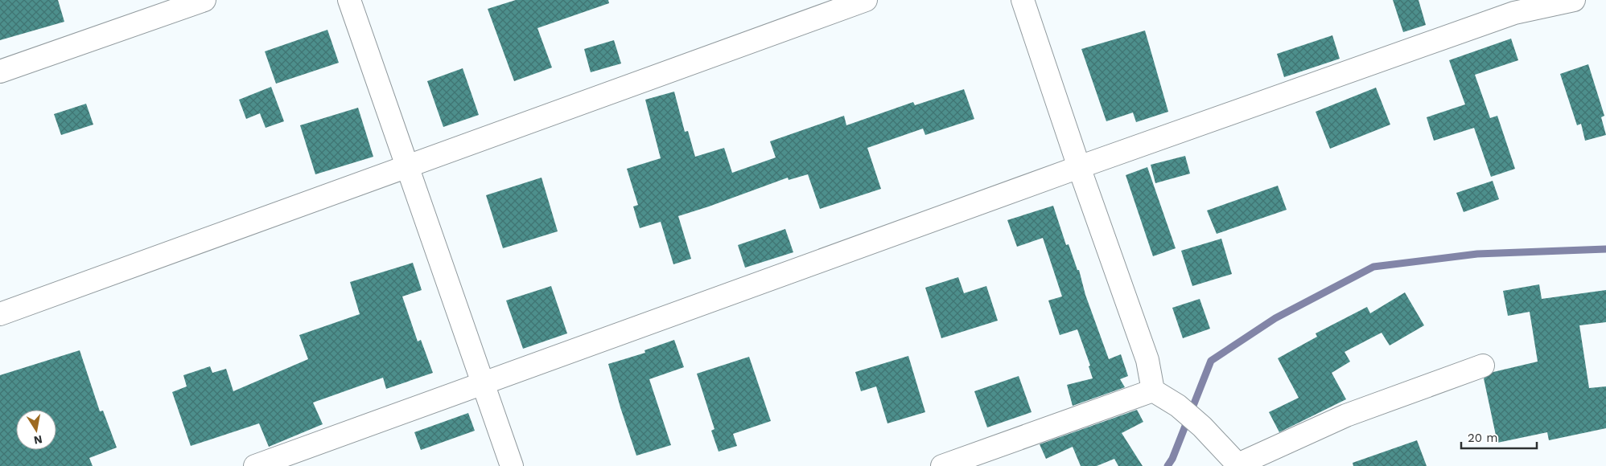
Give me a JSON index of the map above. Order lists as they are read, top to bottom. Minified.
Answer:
{"scale_bar":"20 m","north":"bottom"}
